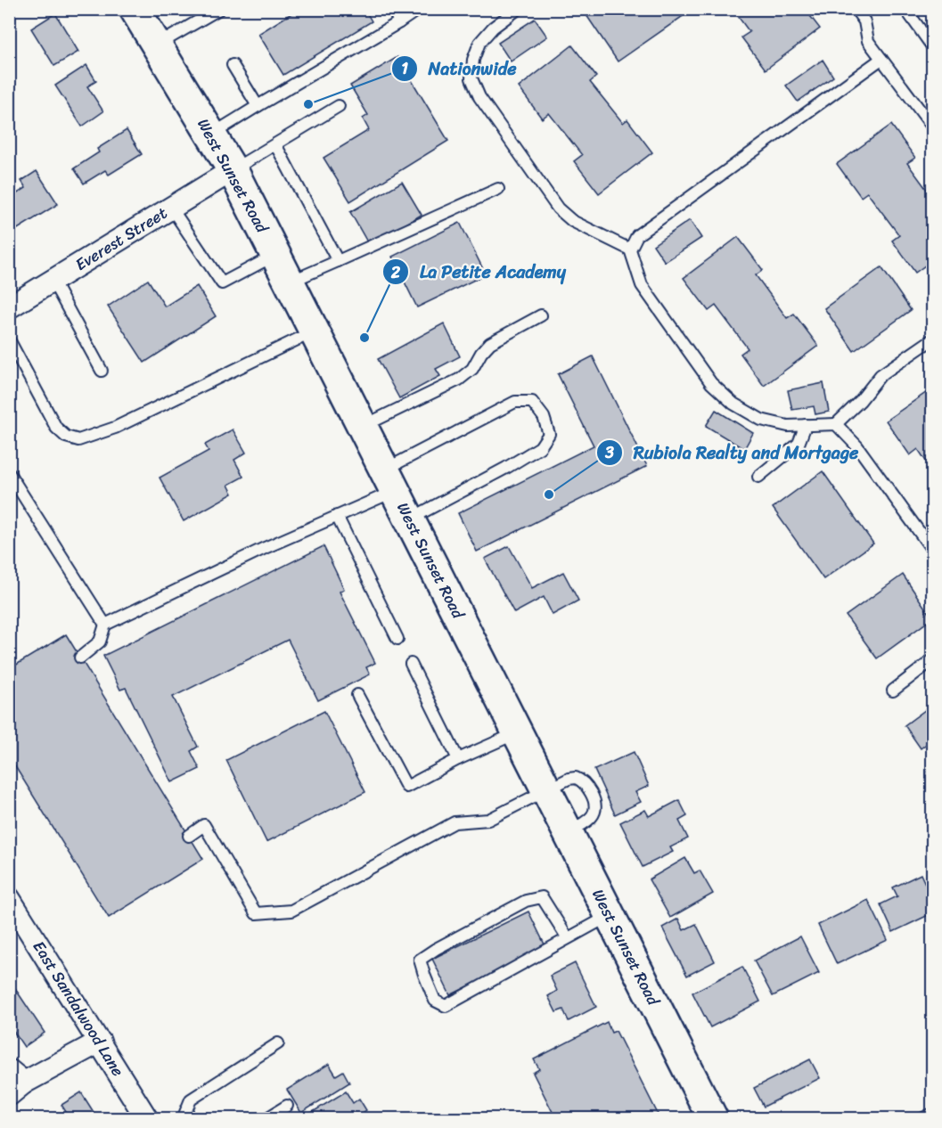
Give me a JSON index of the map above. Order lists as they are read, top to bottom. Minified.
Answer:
{"streets":{"main road":["West Sunset Road"],"street":["Everest Street","East Sandalwood Lane"]},"crossings":[["West Sunset Road","Everest Street"]],"places":["Nationwide","La Petite Academy","Rubiola Realty and Mortgage"]}
